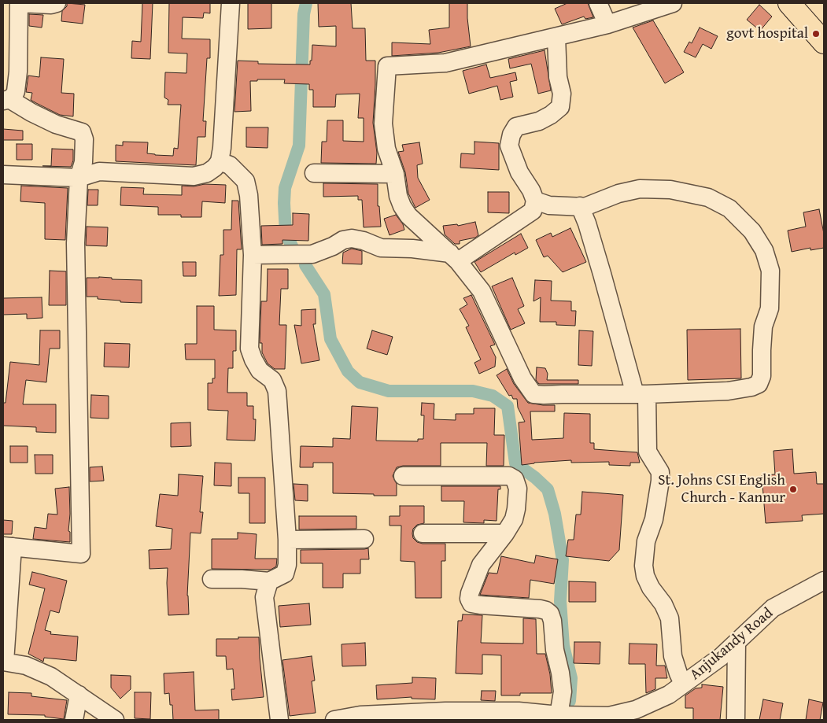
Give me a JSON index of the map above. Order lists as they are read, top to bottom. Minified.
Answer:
{"streets":{"street":["Anjukandy Road"]},"places":["govt hospital","St. Johns CSI English Church - Kannur"]}
